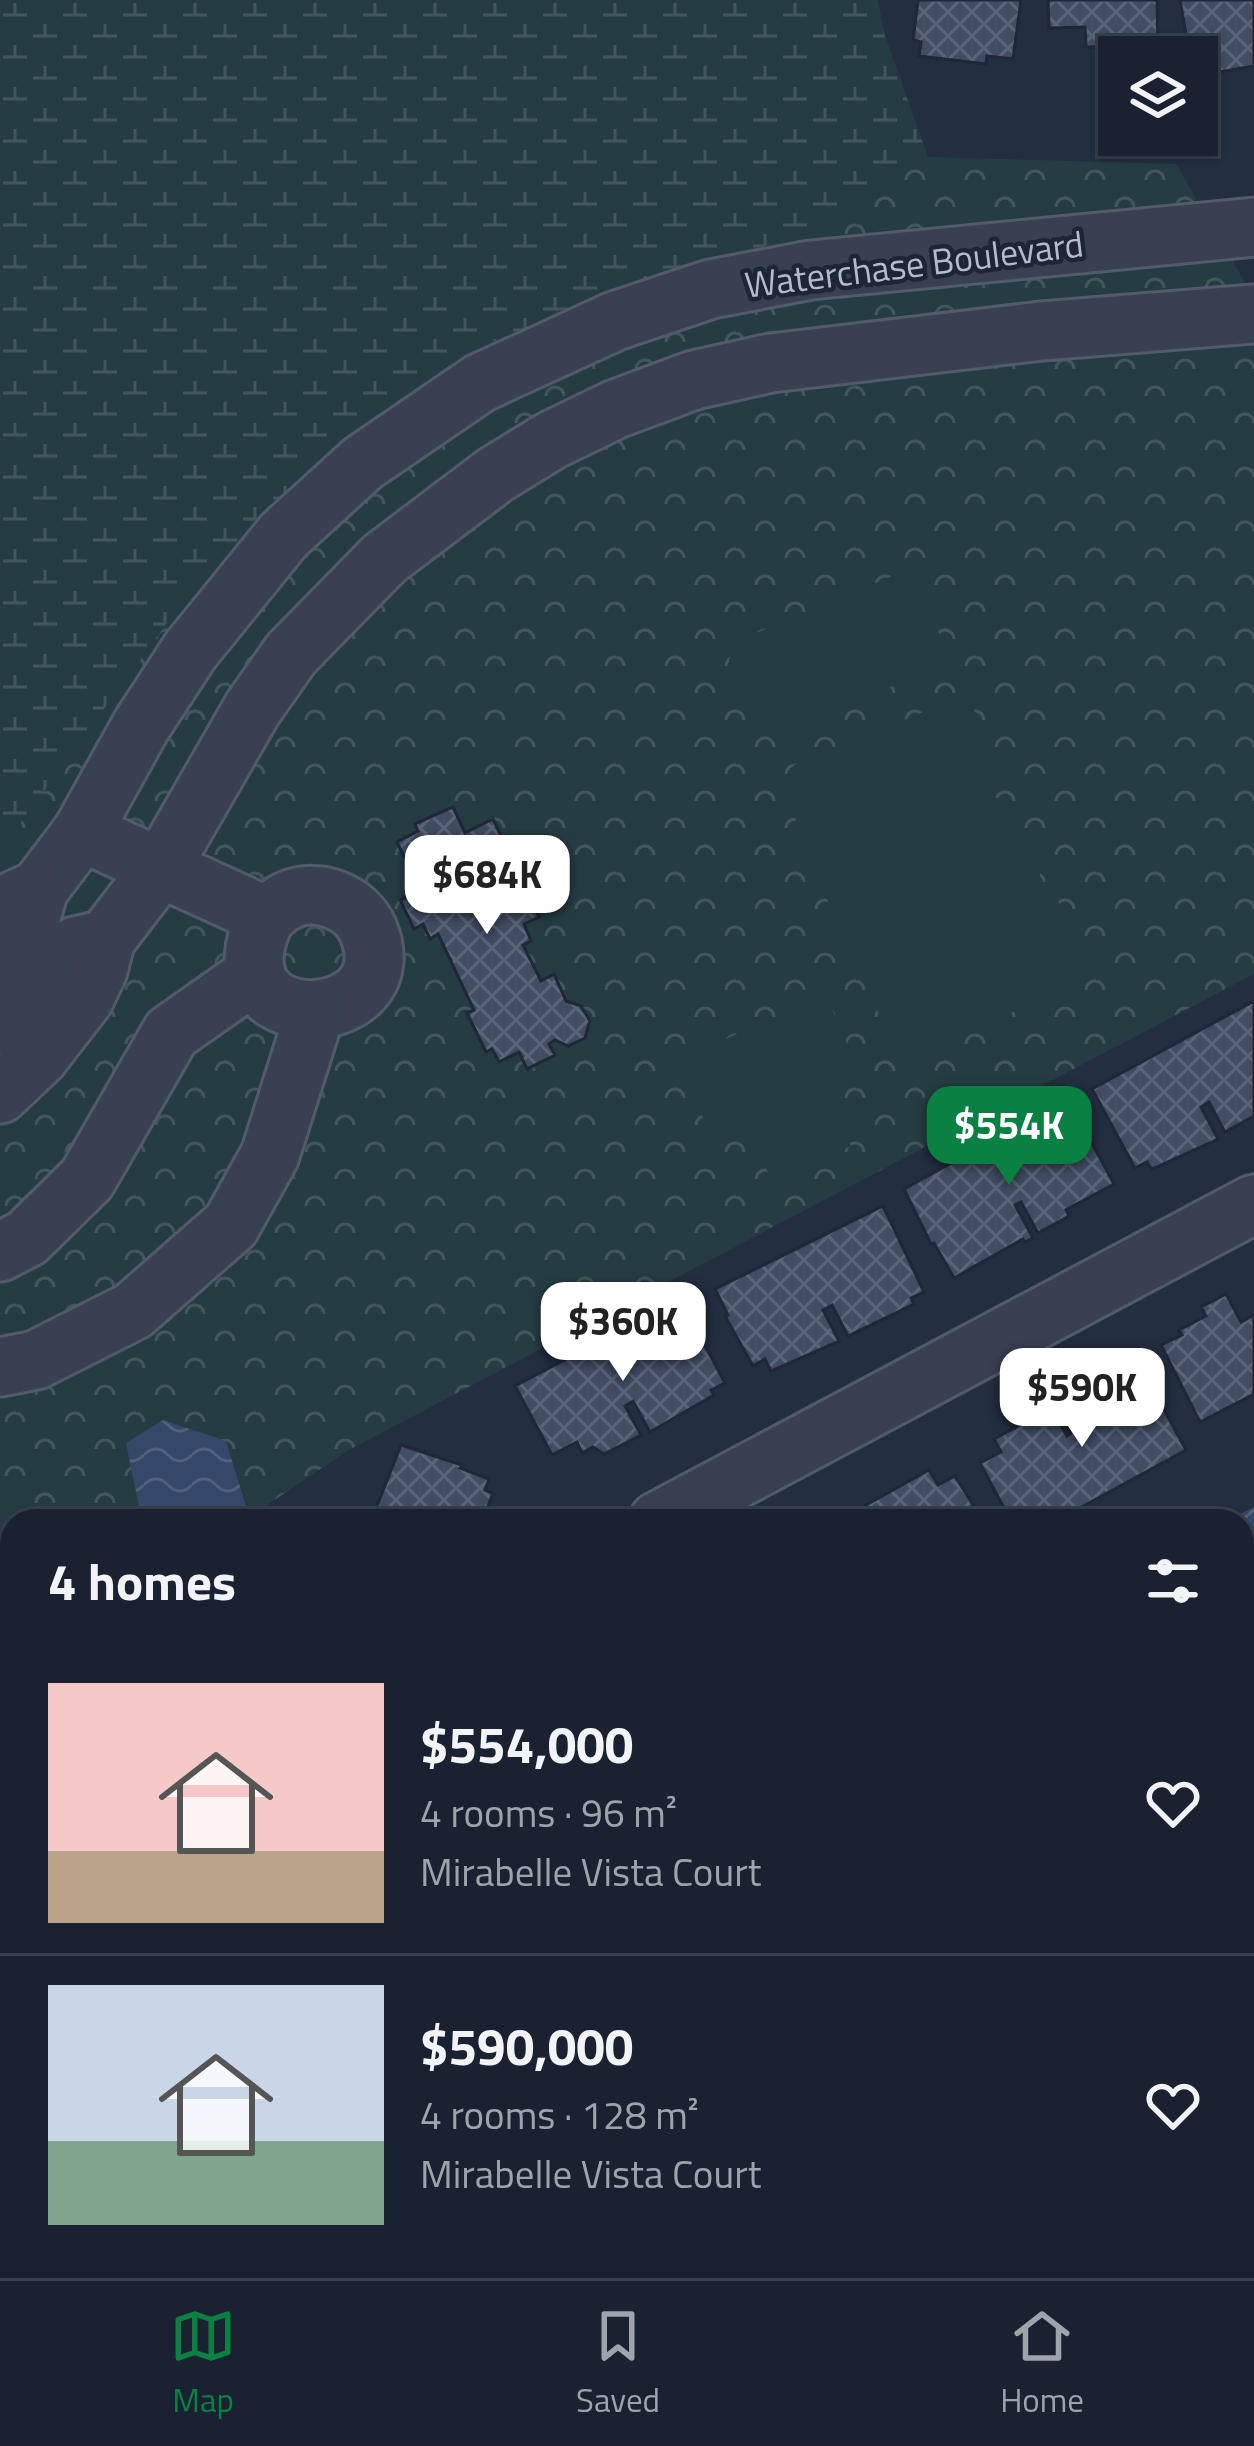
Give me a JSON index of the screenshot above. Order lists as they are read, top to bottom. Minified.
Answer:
{"streets":{"street":["Waterchase Boulevard"]},"page":{"price":["$684K","$554K","$360K","$590K"],"heading":"4 homes","list":[{"name":"$554,000","note":"4 rooms · 96 m² · Mirabelle Vista Court"},{"name":"$590,000","note":"4 rooms · 128 m² · Mirabelle Vista Court"}],"tabs":["Map","Saved","Home"]}}
